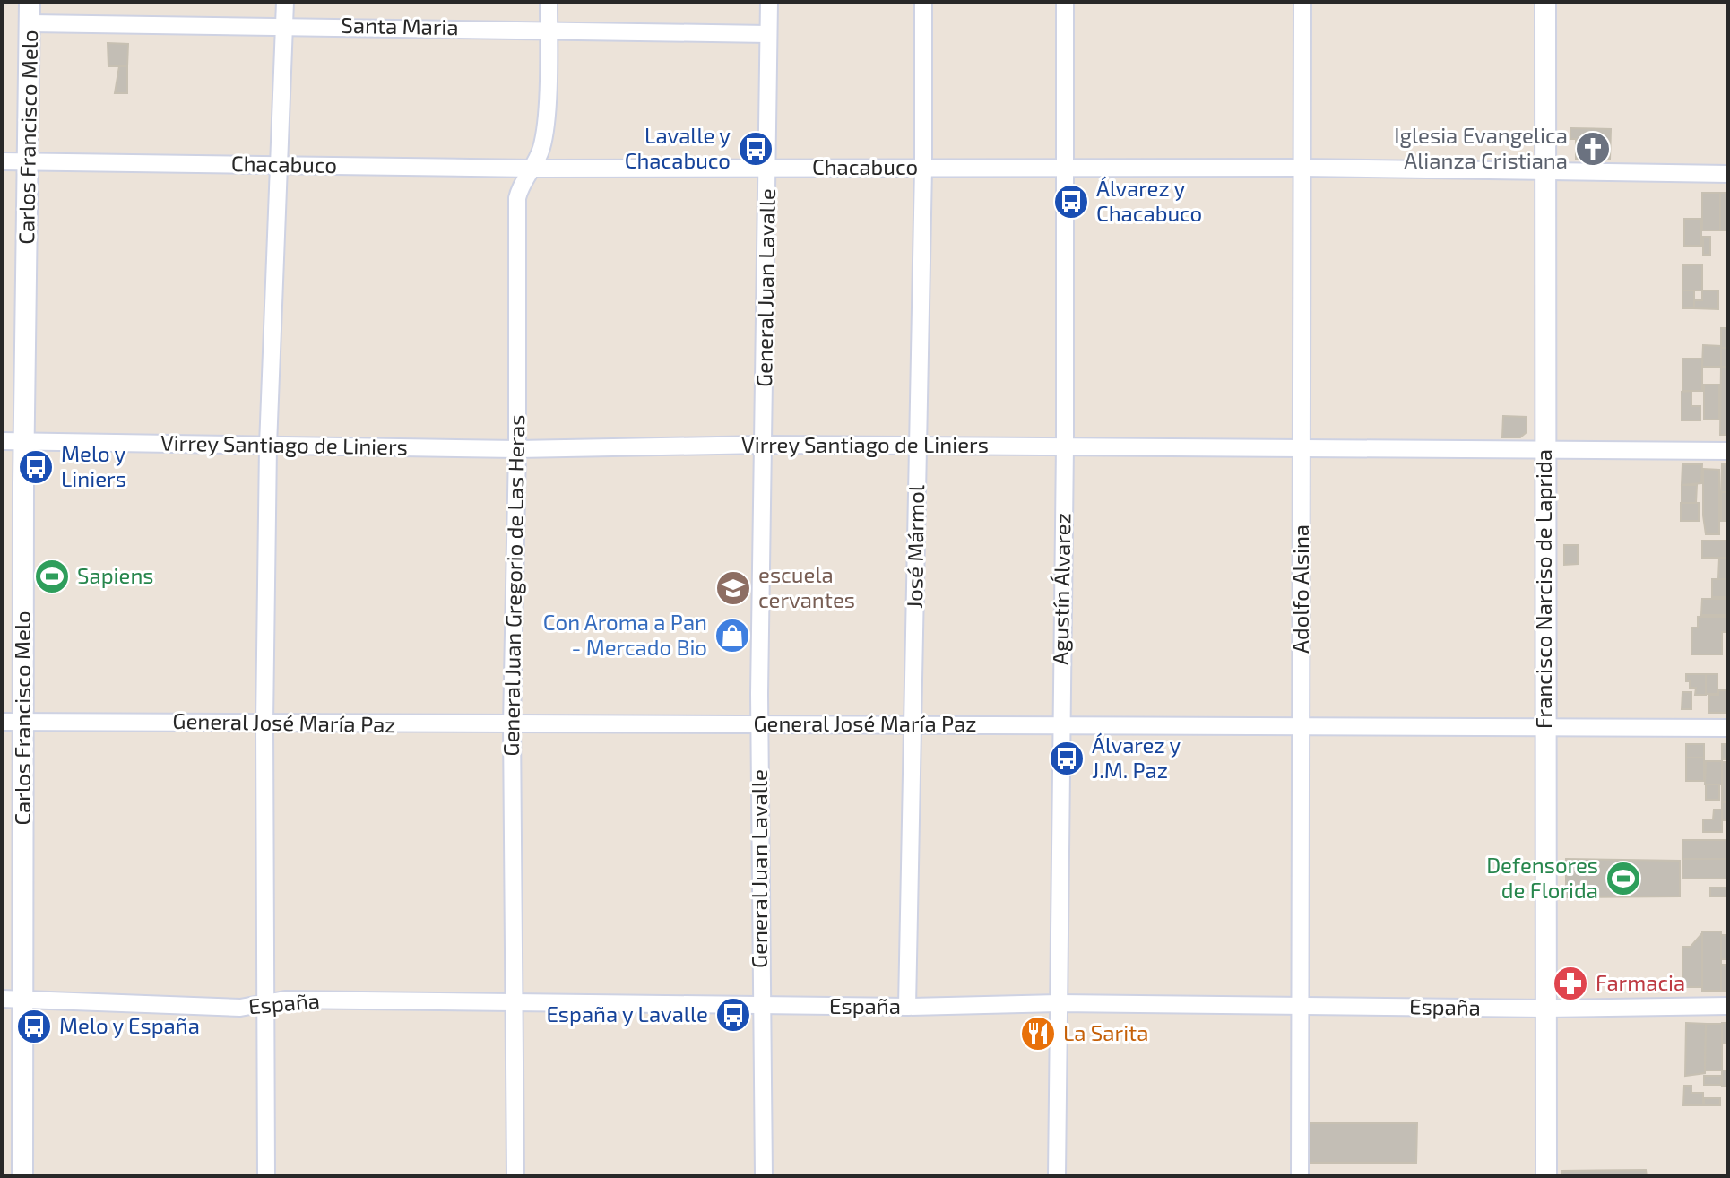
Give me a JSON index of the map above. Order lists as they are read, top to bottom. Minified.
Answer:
{"streets":{"street":["Santa Maria","Carlos Francisco Melo","Chacabuco","General Juan Lavalle","Virrey Santiago de Liniers","José Mármol","General Juan Gregorio de Las Heras","Agustín Álvarez","Adolfo Alsina","Francisco Narciso de Laprida","General José María Paz","España"]},"crossings":[["Santa Maria","Carlos Francisco Melo"],["Santa Maria","General Juan Lavalle"],["Santa Maria","General Juan Gregorio de Las Heras"],["Carlos Francisco Melo","Chacabuco"],["Carlos Francisco Melo","Virrey Santiago de Liniers"],["Carlos Francisco Melo","General José María Paz"],["Carlos Francisco Melo","España"],["Chacabuco","General Juan Lavalle"],["Chacabuco","José Mármol"],["Chacabuco","General Juan Gregorio de Las Heras"],["Chacabuco","Agustín Álvarez"],["Chacabuco","Adolfo Alsina"],["Chacabuco","Francisco Narciso de Laprida"],["General Juan Lavalle","Virrey Santiago de Liniers"],["General Juan Lavalle","General José María Paz"],["General Juan Lavalle","España"],["Virrey Santiago de Liniers","José Mármol"],["Virrey Santiago de Liniers","General Juan Gregorio de Las Heras"],["Virrey Santiago de Liniers","Agustín Álvarez"],["Virrey Santiago de Liniers","Adolfo Alsina"],["Virrey Santiago de Liniers","Francisco Narciso de Laprida"],["José Mármol","General José María Paz"],["José Mármol","España"],["General Juan Gregorio de Las Heras","General José María Paz"],["General Juan Gregorio de Las Heras","España"],["Agustín Álvarez","General José María Paz"],["Agustín Álvarez","España"],["Adolfo Alsina","General José María Paz"],["Adolfo Alsina","España"],["Francisco Narciso de Laprida","General José María Paz"],["Francisco Narciso de Laprida","España"]],"places":{"bus stop":["Lavalle y Chacabuco","Álvarez y Chacabuco","Melo y Liniers","Álvarez y J.M. Paz","España y Lavalle","Melo y España"],"church":["Iglesia Evangelica Alianza Cristiana"],"sports":["Sapiens","Defensores de Florida"],"school or university":["escuela cervantes"],"shop":["Con Aroma a Pan - Mercado Bio"],"pharmacy":["Farmacia"],"restaurant":["La Sarita"]}}
